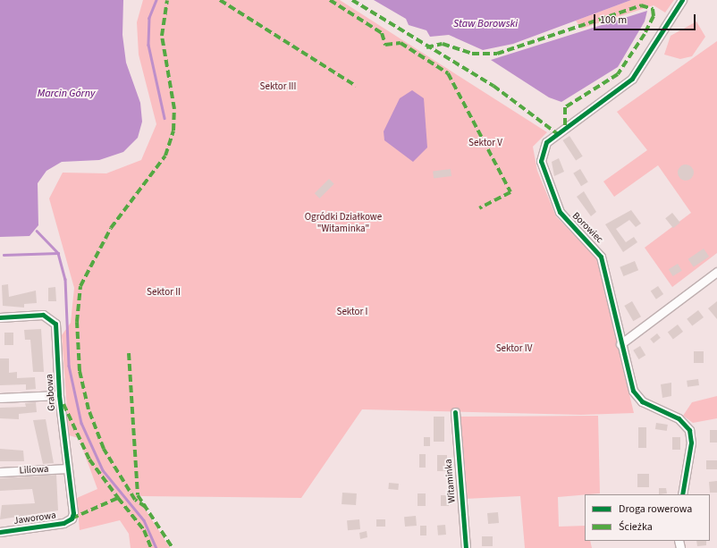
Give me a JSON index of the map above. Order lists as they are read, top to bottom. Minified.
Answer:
{"streets":{"street":["Borowiec","Grabowa","Liliowa","Witaminka","Jaworowa"]},"crossings":[["Grabowa","Liliowa"],["Grabowa","Jaworowa"]],"water":["Staw Borowski","Marcin Górny"],"parks":["Sektor III","Sektor V","Ogródki Działkowe \"Witaminka\"","Sektor II","Sektor I","Sektor IV"],"legend":["Droga rowerowa","Ścieżka"],"scale_bar":"100 m"}
